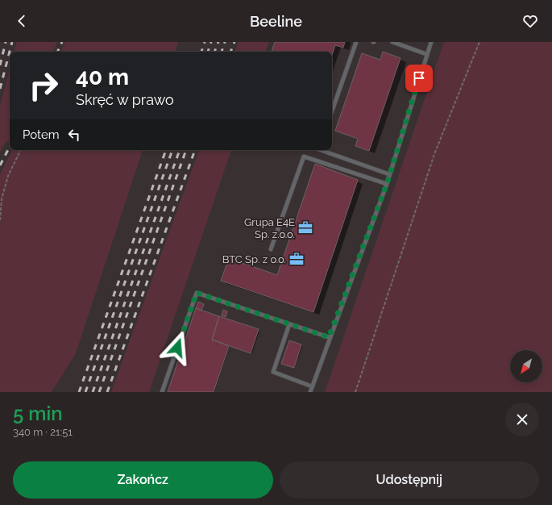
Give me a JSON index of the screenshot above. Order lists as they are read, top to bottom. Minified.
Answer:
{"places":{"office":["Grupa E4E Sp. z.o.o.","BTC Sp. z o.o."]},"north":"bottom left","page":{"header":"Beeline","turn":["40 m","Skręć w prawo"],"then":"Potem","heading":["5 min","340 m · 21:51"],"buttons":["Zakończ","Udostępnij"]}}
